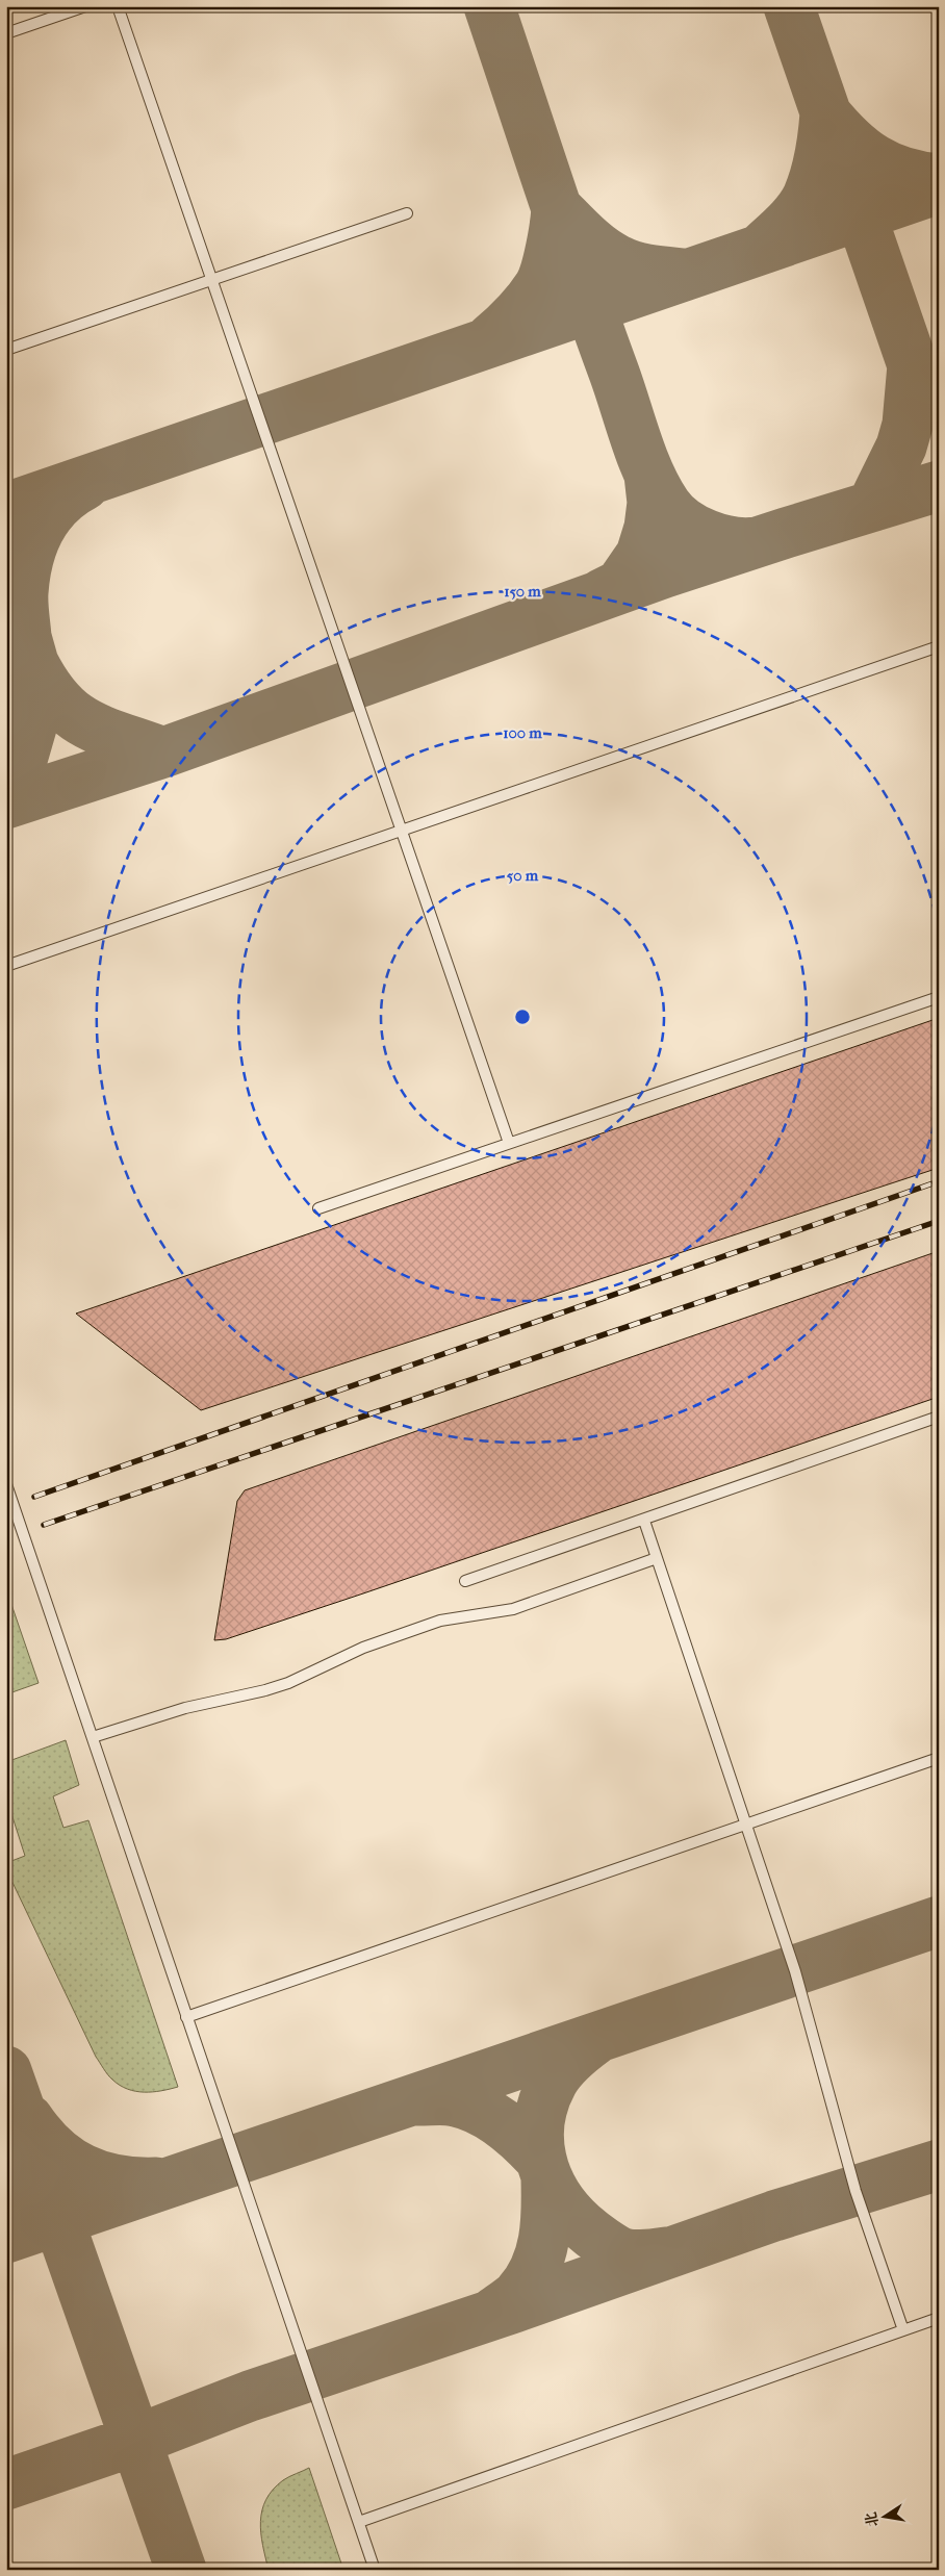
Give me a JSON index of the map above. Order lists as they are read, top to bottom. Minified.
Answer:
{"north":"left","rings":["150 m","100 m","50 m"]}
